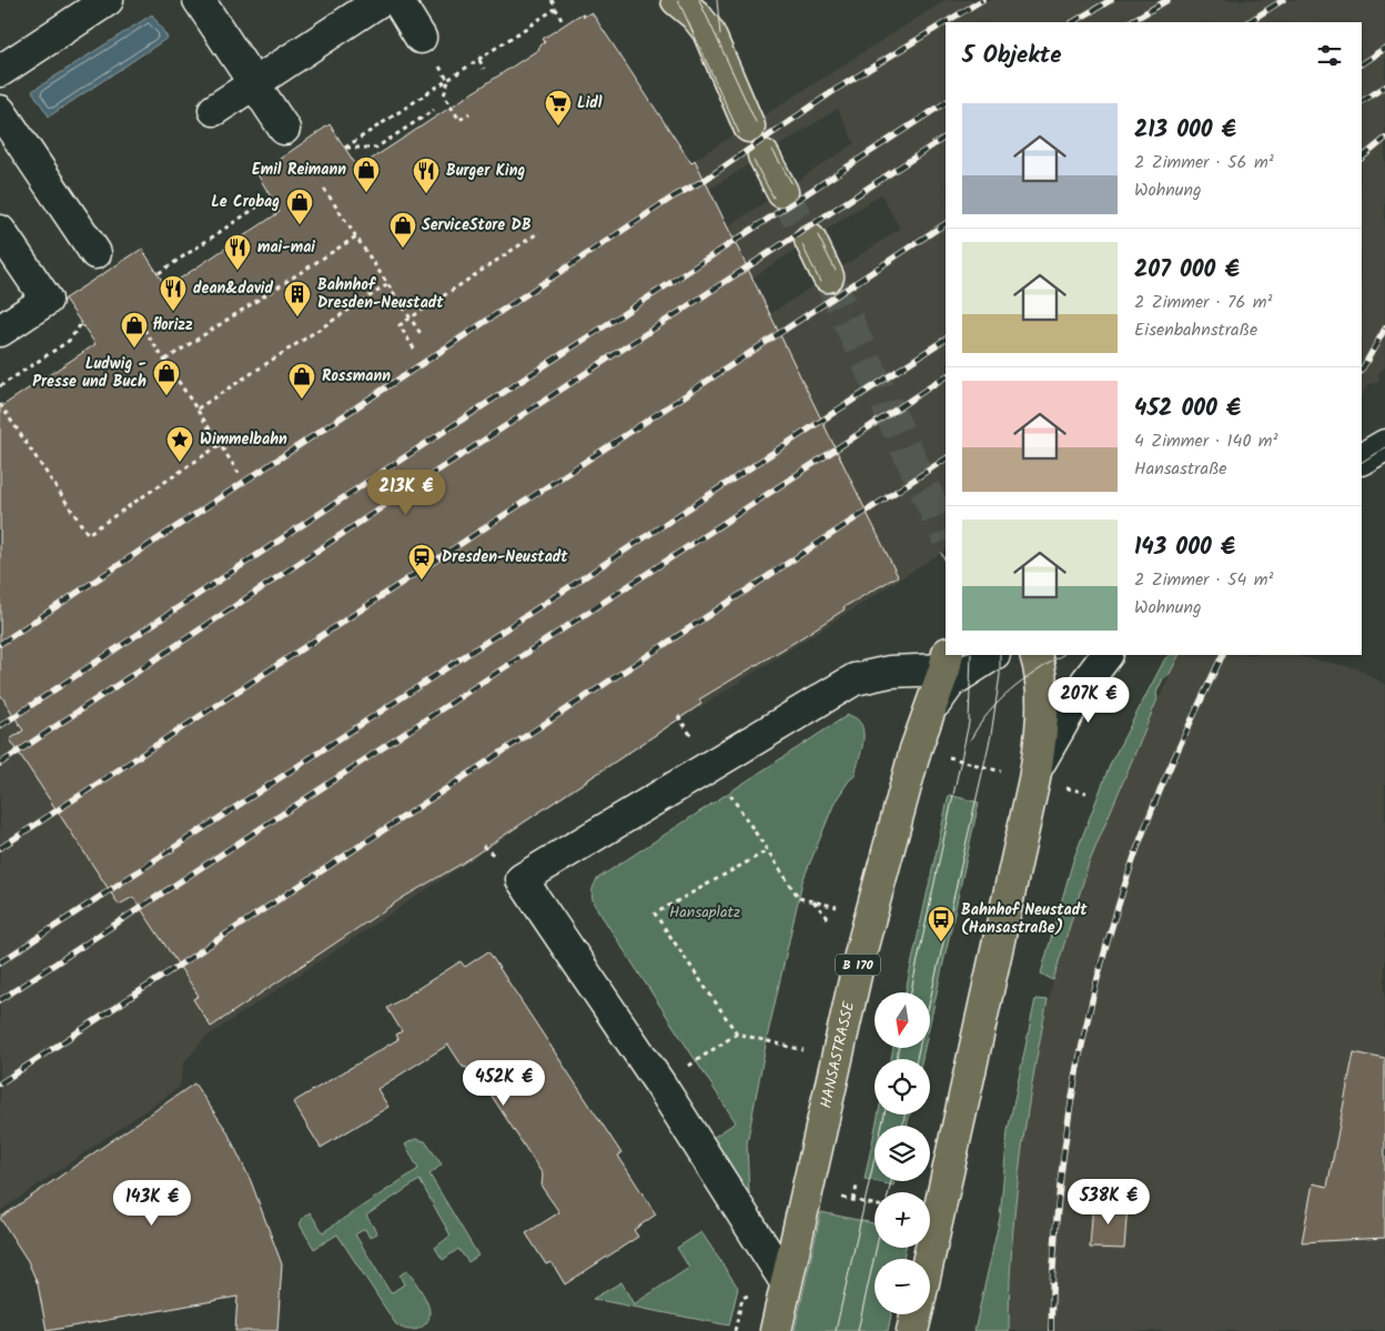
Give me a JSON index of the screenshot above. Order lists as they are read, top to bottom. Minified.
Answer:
{"streets":{"main road":["B 170","HANSASTRASSE"]},"parks":["Hansaplatz"],"places":{"supermarket":["Lidl"],"shop":["Emil Reimann","Le Crobag","ServiceStore DB","florizz","Ludwig - Presse und Buch","Rossmann"],"restaurant":["Burger King","mai-mai","dean&david"],"building":["Bahnhof Dresden-Neustadt"],"place":["Wimmelbahn"],"station":["Dresden-Neustadt"],"bus stop":["Bahnhof Neustadt (Hansastraße)"]},"north":"bottom","page":{"heading":"5 Objekte","list":[{"name":"213 000 €","note":"2 Zimmer · 56 m² · Wohnung"},{"name":"207 000 €","note":"2 Zimmer · 76 m² · Eisenbahnstraße"},{"name":"452 000 €","note":"4 Zimmer · 140 m² · Hansastraße"},{"name":"143 000 €","note":"2 Zimmer · 54 m² · Wohnung"}],"price":["213K €","207K €","452K €","538K €","143K €"],"map_buttons":["+","−"]}}
